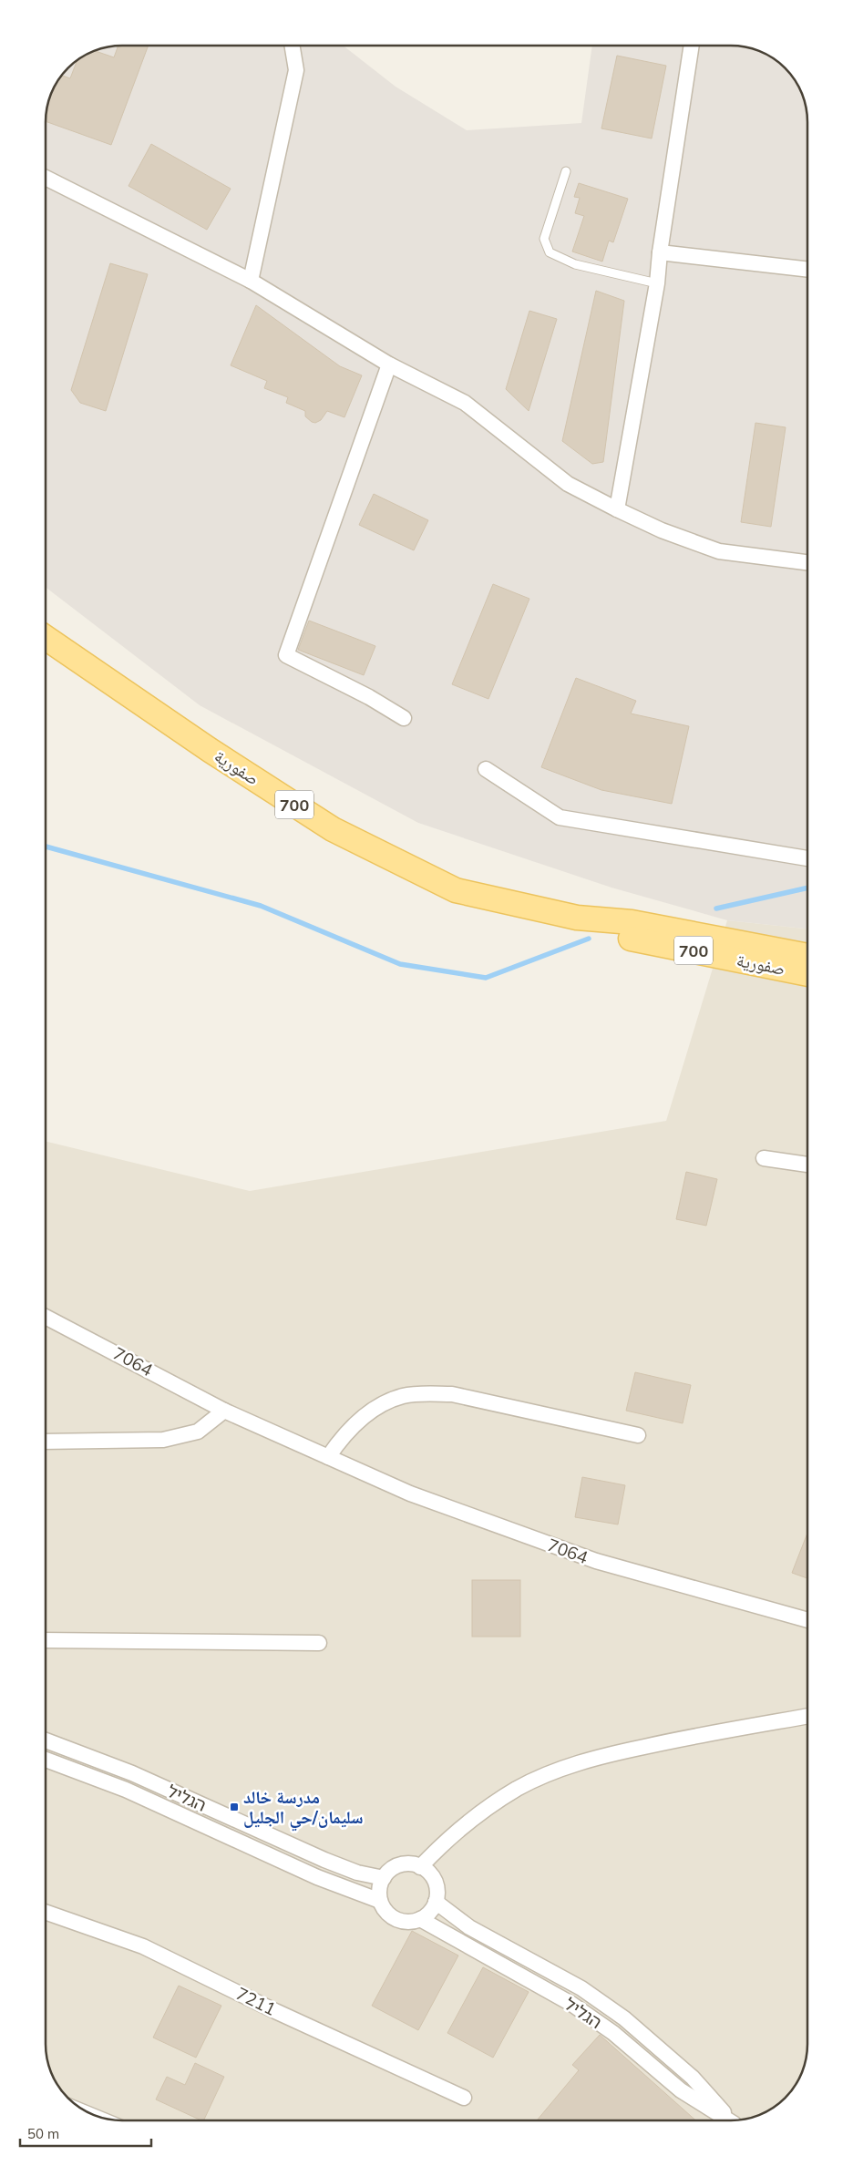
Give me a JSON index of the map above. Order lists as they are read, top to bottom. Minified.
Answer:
{"streets":{"main road":["صفورية","700"],"street":["7064","הגליל","7211"]},"places":{"transit":["مدرسة خالد سليمان/حي الجليل"]},"scale_bar":"50 m"}
